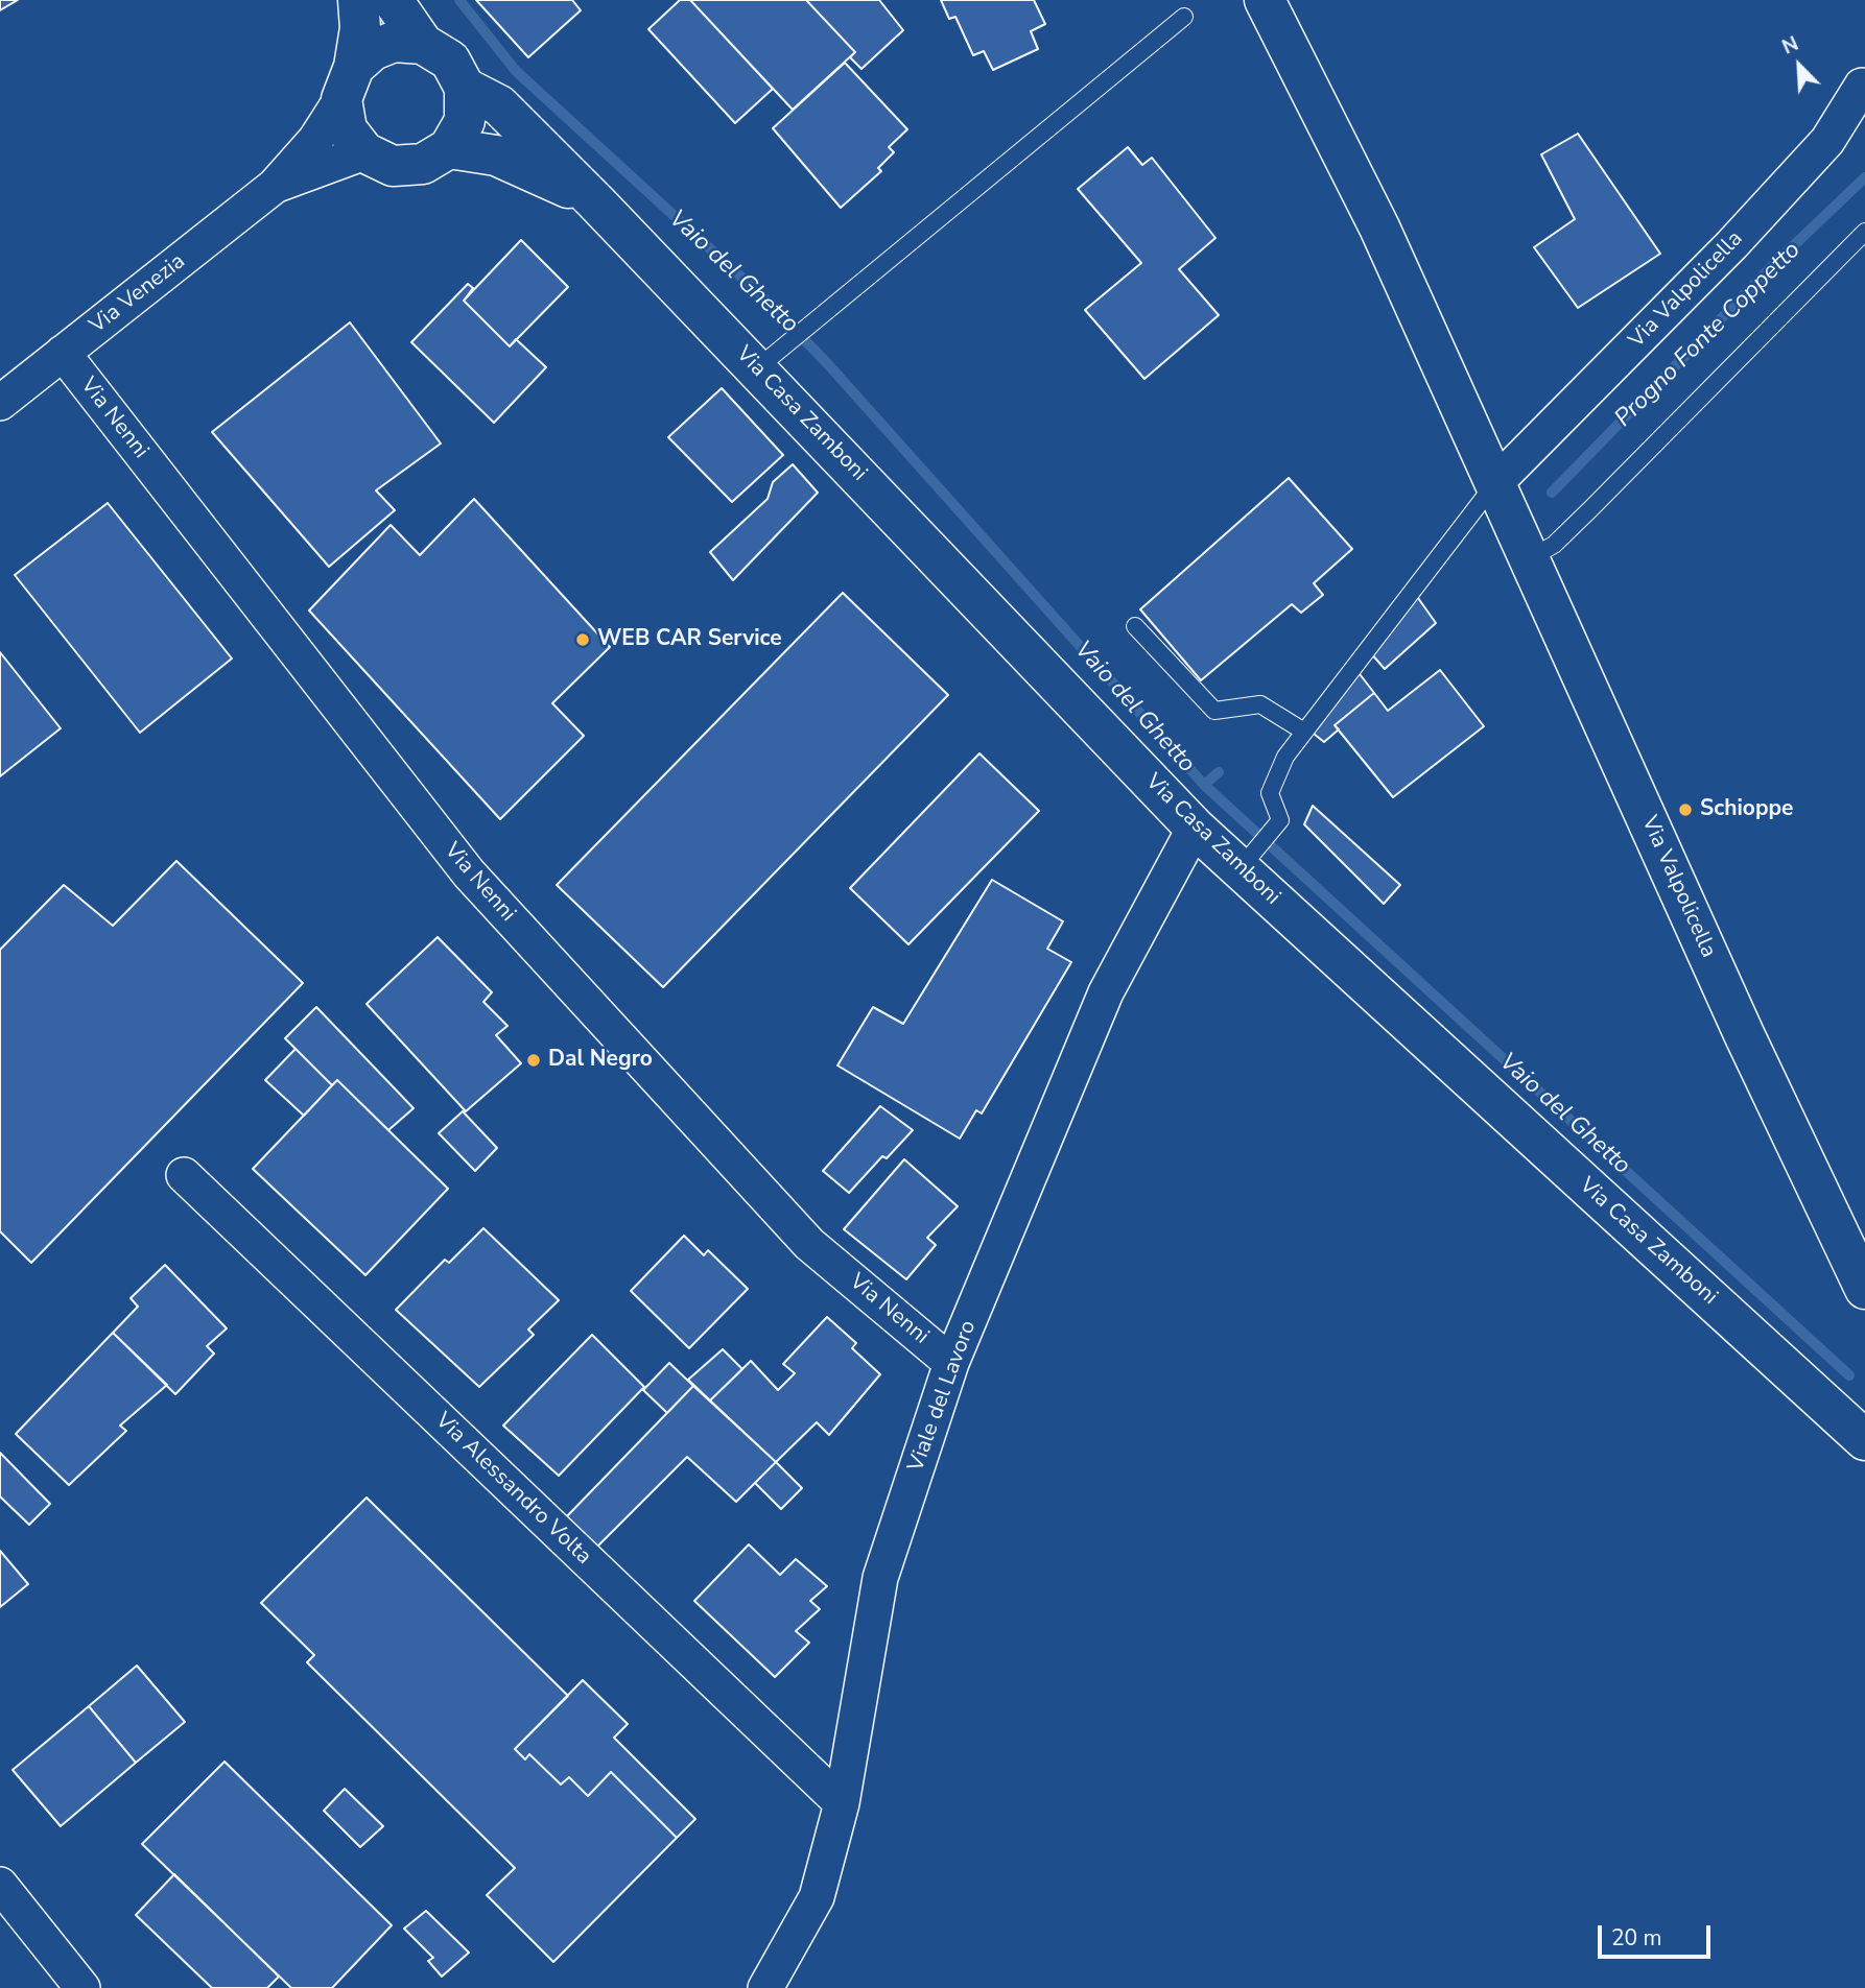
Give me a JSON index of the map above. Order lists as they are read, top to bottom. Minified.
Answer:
{"streets":{"street":["Via Valpolicella","Via Venezia","Via Casa Zamboni","Via Nenni","Viale del Lavoro","Via Alessandro Volta"]},"crossings":[["Via Venezia","Via Casa Zamboni"],["Via Venezia","Via Nenni"],["Via Casa Zamboni","Viale del Lavoro"],["Via Nenni","Viale del Lavoro"],["Viale del Lavoro","Via Alessandro Volta"]],"water":["Vaio del Ghetto","Progno Fonte Coppetto"],"places":["WEB CAR Service","Schioppe","Dal Negro"],"scale_bar":"20 m","north":"top left"}
